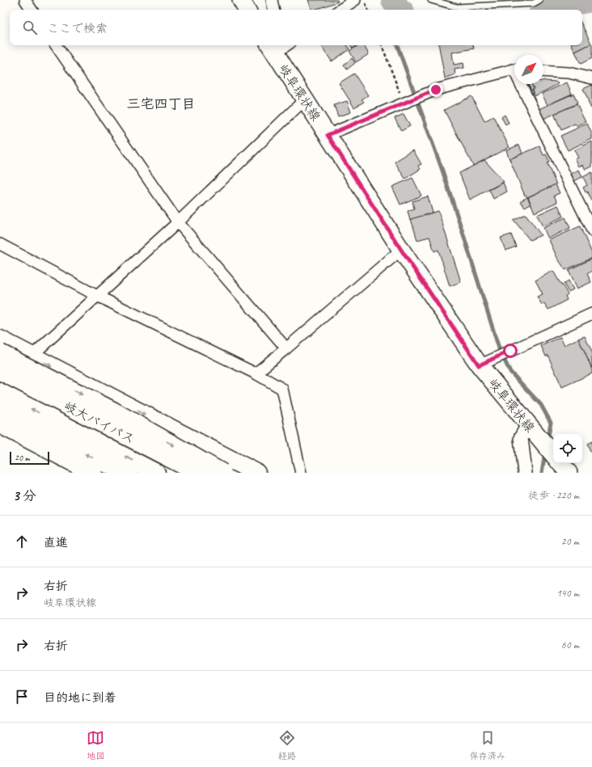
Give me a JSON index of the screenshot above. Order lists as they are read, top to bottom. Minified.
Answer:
{"streets":{"highway":["岐大バイパス"],"main road":["岐阜環状線"]},"districts":["三宅四丁目"],"scale_bar":"20 m","north":"top right","page":{"search":"ここで検索","scale":"20 m","heading":["3 分","徒歩 · 220 m"],"list":[["直進","20 m"],["右折","岐阜環状線","140 m"],["右折","60 m"],"目的地に到着"],"nav":["地図","経路","保存済み"]}}
